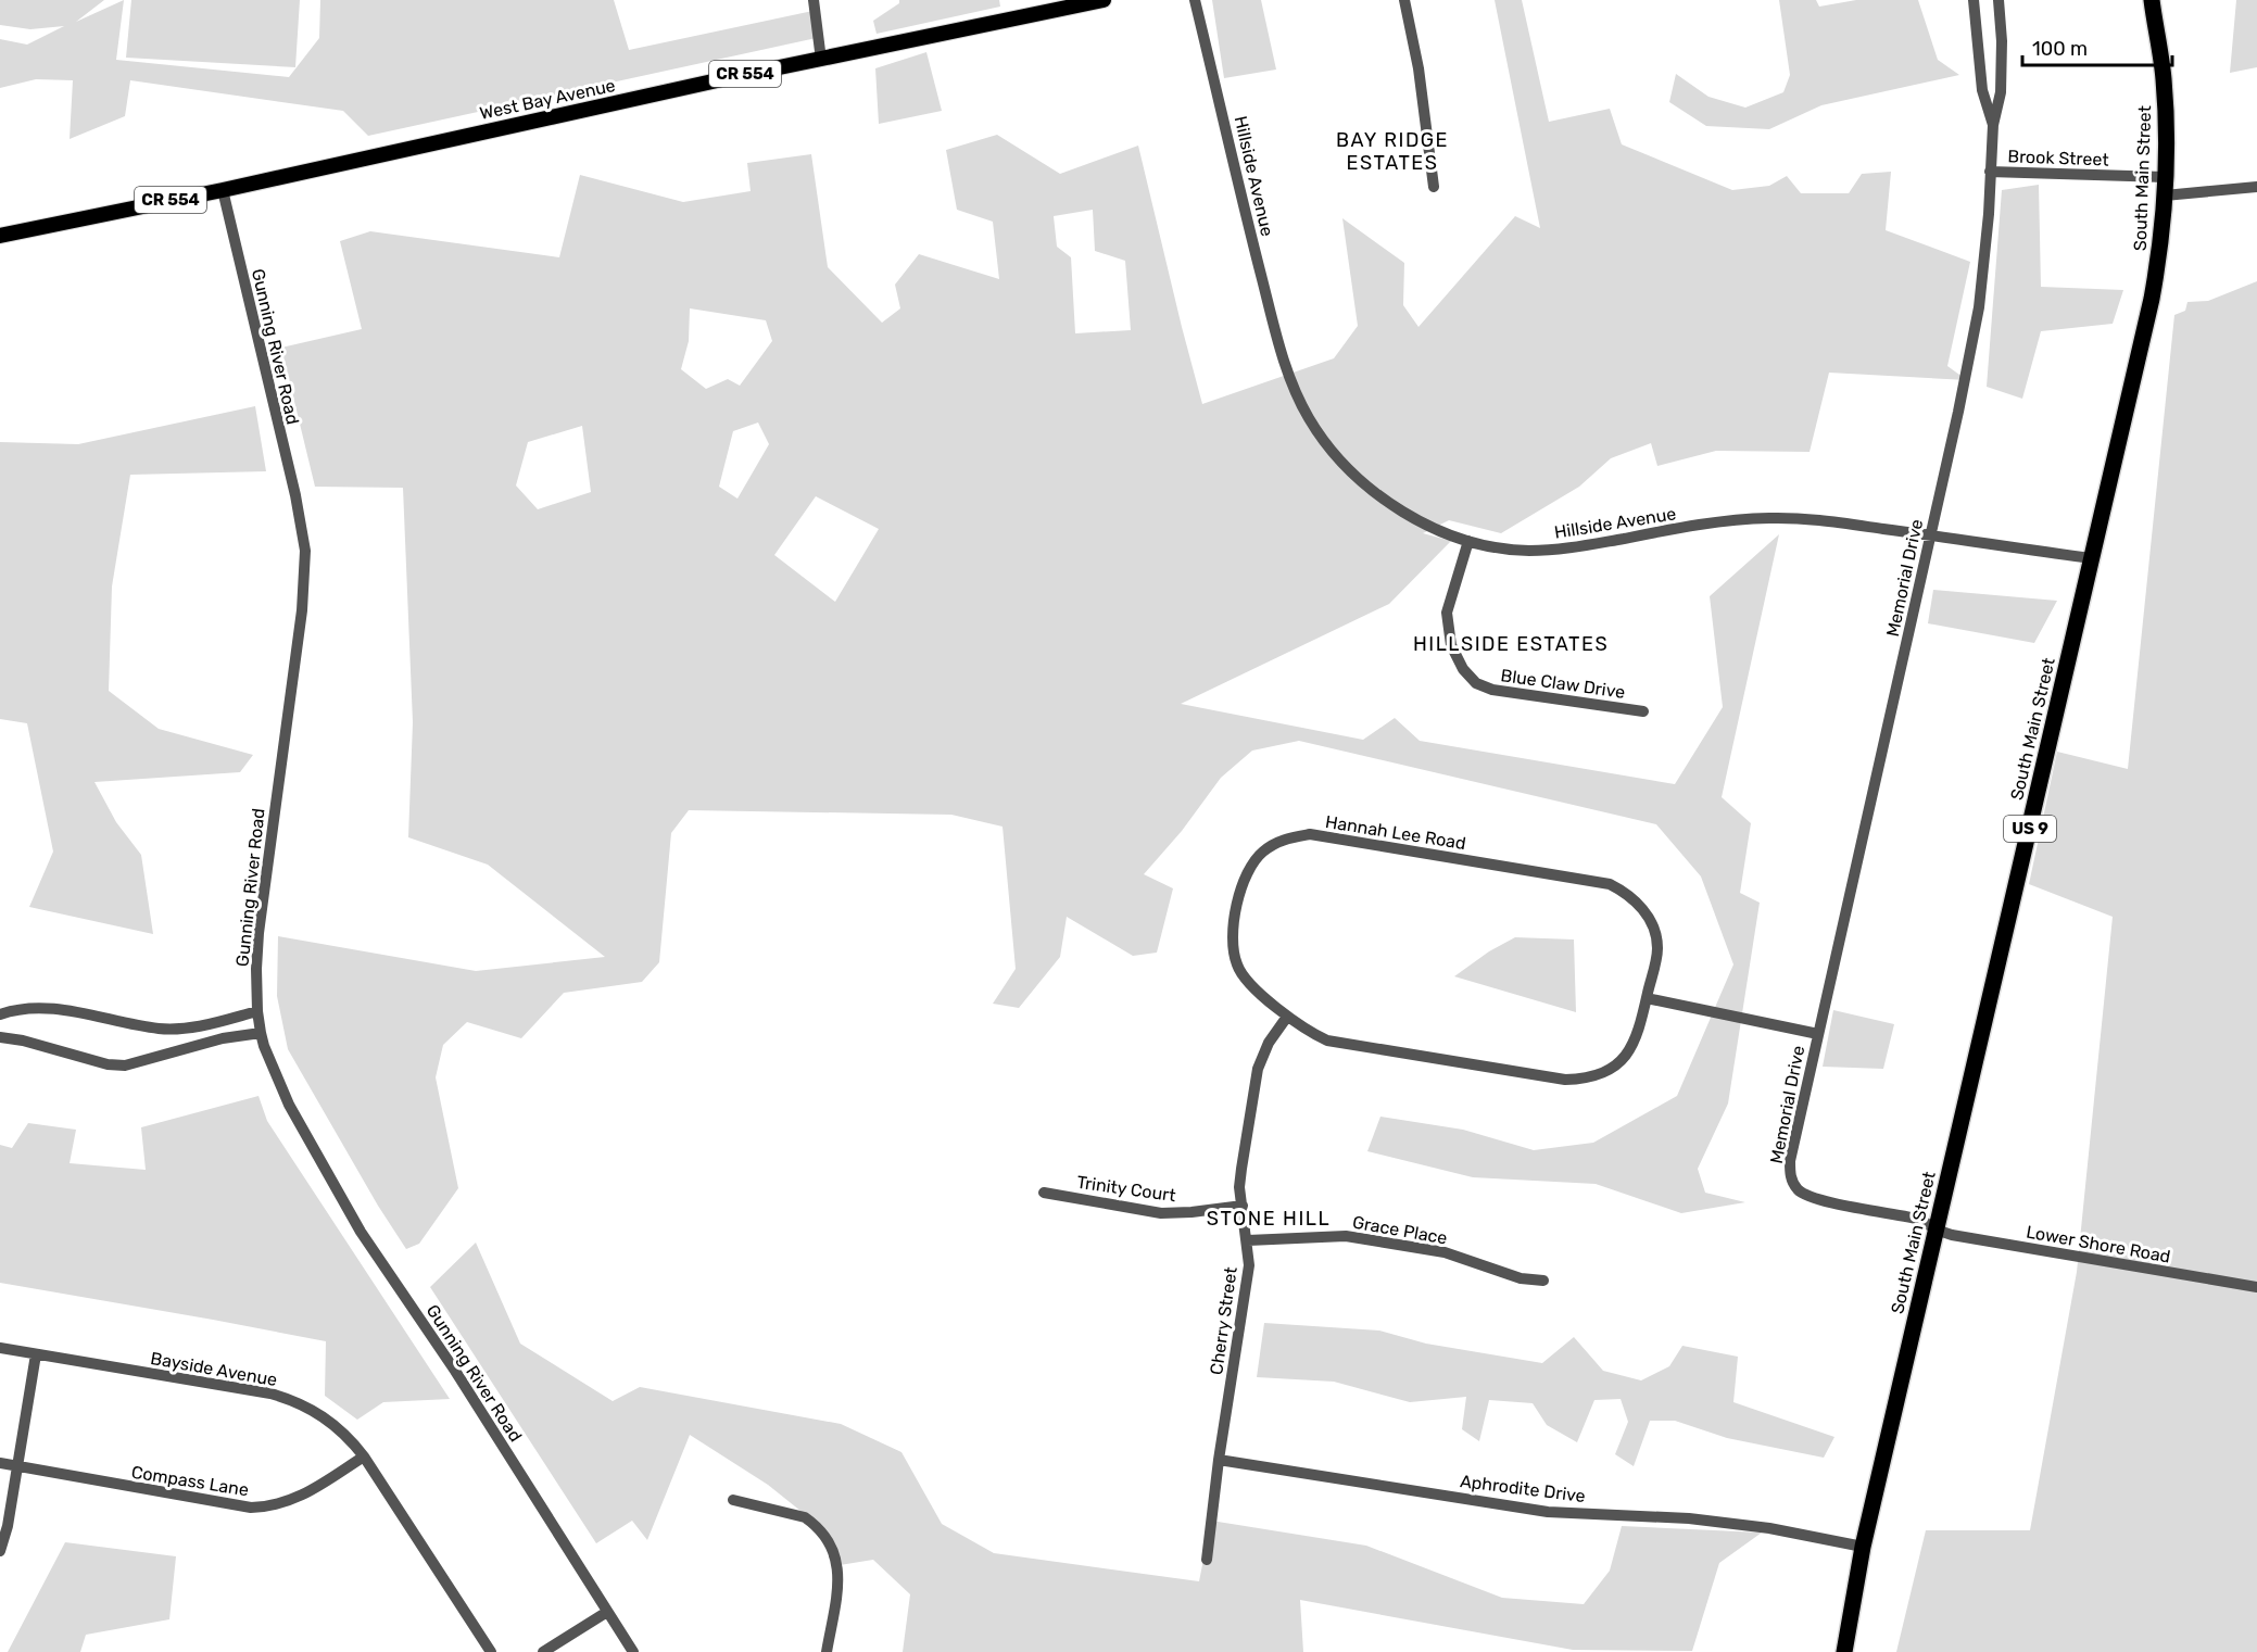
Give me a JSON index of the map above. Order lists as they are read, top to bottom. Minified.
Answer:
{"streets":{"highway":["South Main Street","US 9"],"main road":["CR 554","West Bay Avenue"],"street":["Brook Street","Hillside Avenue","Gunning River Road","Memorial Drive","Blue Claw Drive","Hannah Lee Road","Trinity Court","Grace Place","Lower Shore Road","Cherry Street","Bayside Avenue","Compass Lane","Aphrodite Drive"]},"crossings":[["West Bay Avenue","Gunning River Road"],["Brook Street","South Main Street"],["Brook Street","Memorial Drive"],["Hillside Avenue","South Main Street"],["Hillside Avenue","Memorial Drive"],["Hillside Avenue","Blue Claw Drive"],["South Main Street","Memorial Drive"],["South Main Street","Lower Shore Road"],["South Main Street","Aphrodite Drive"],["Memorial Drive","Hannah Lee Road"],["Memorial Drive","Lower Shore Road"],["Hannah Lee Road","Cherry Street"],["Trinity Court","Cherry Street"],["Grace Place","Cherry Street"],["Cherry Street","Aphrodite Drive"],["Bayside Avenue","Compass Lane"]],"districts":["BAY RIDGE ESTATES","HILLSIDE ESTATES","STONE HILL"],"scale_bar":"100 m"}
